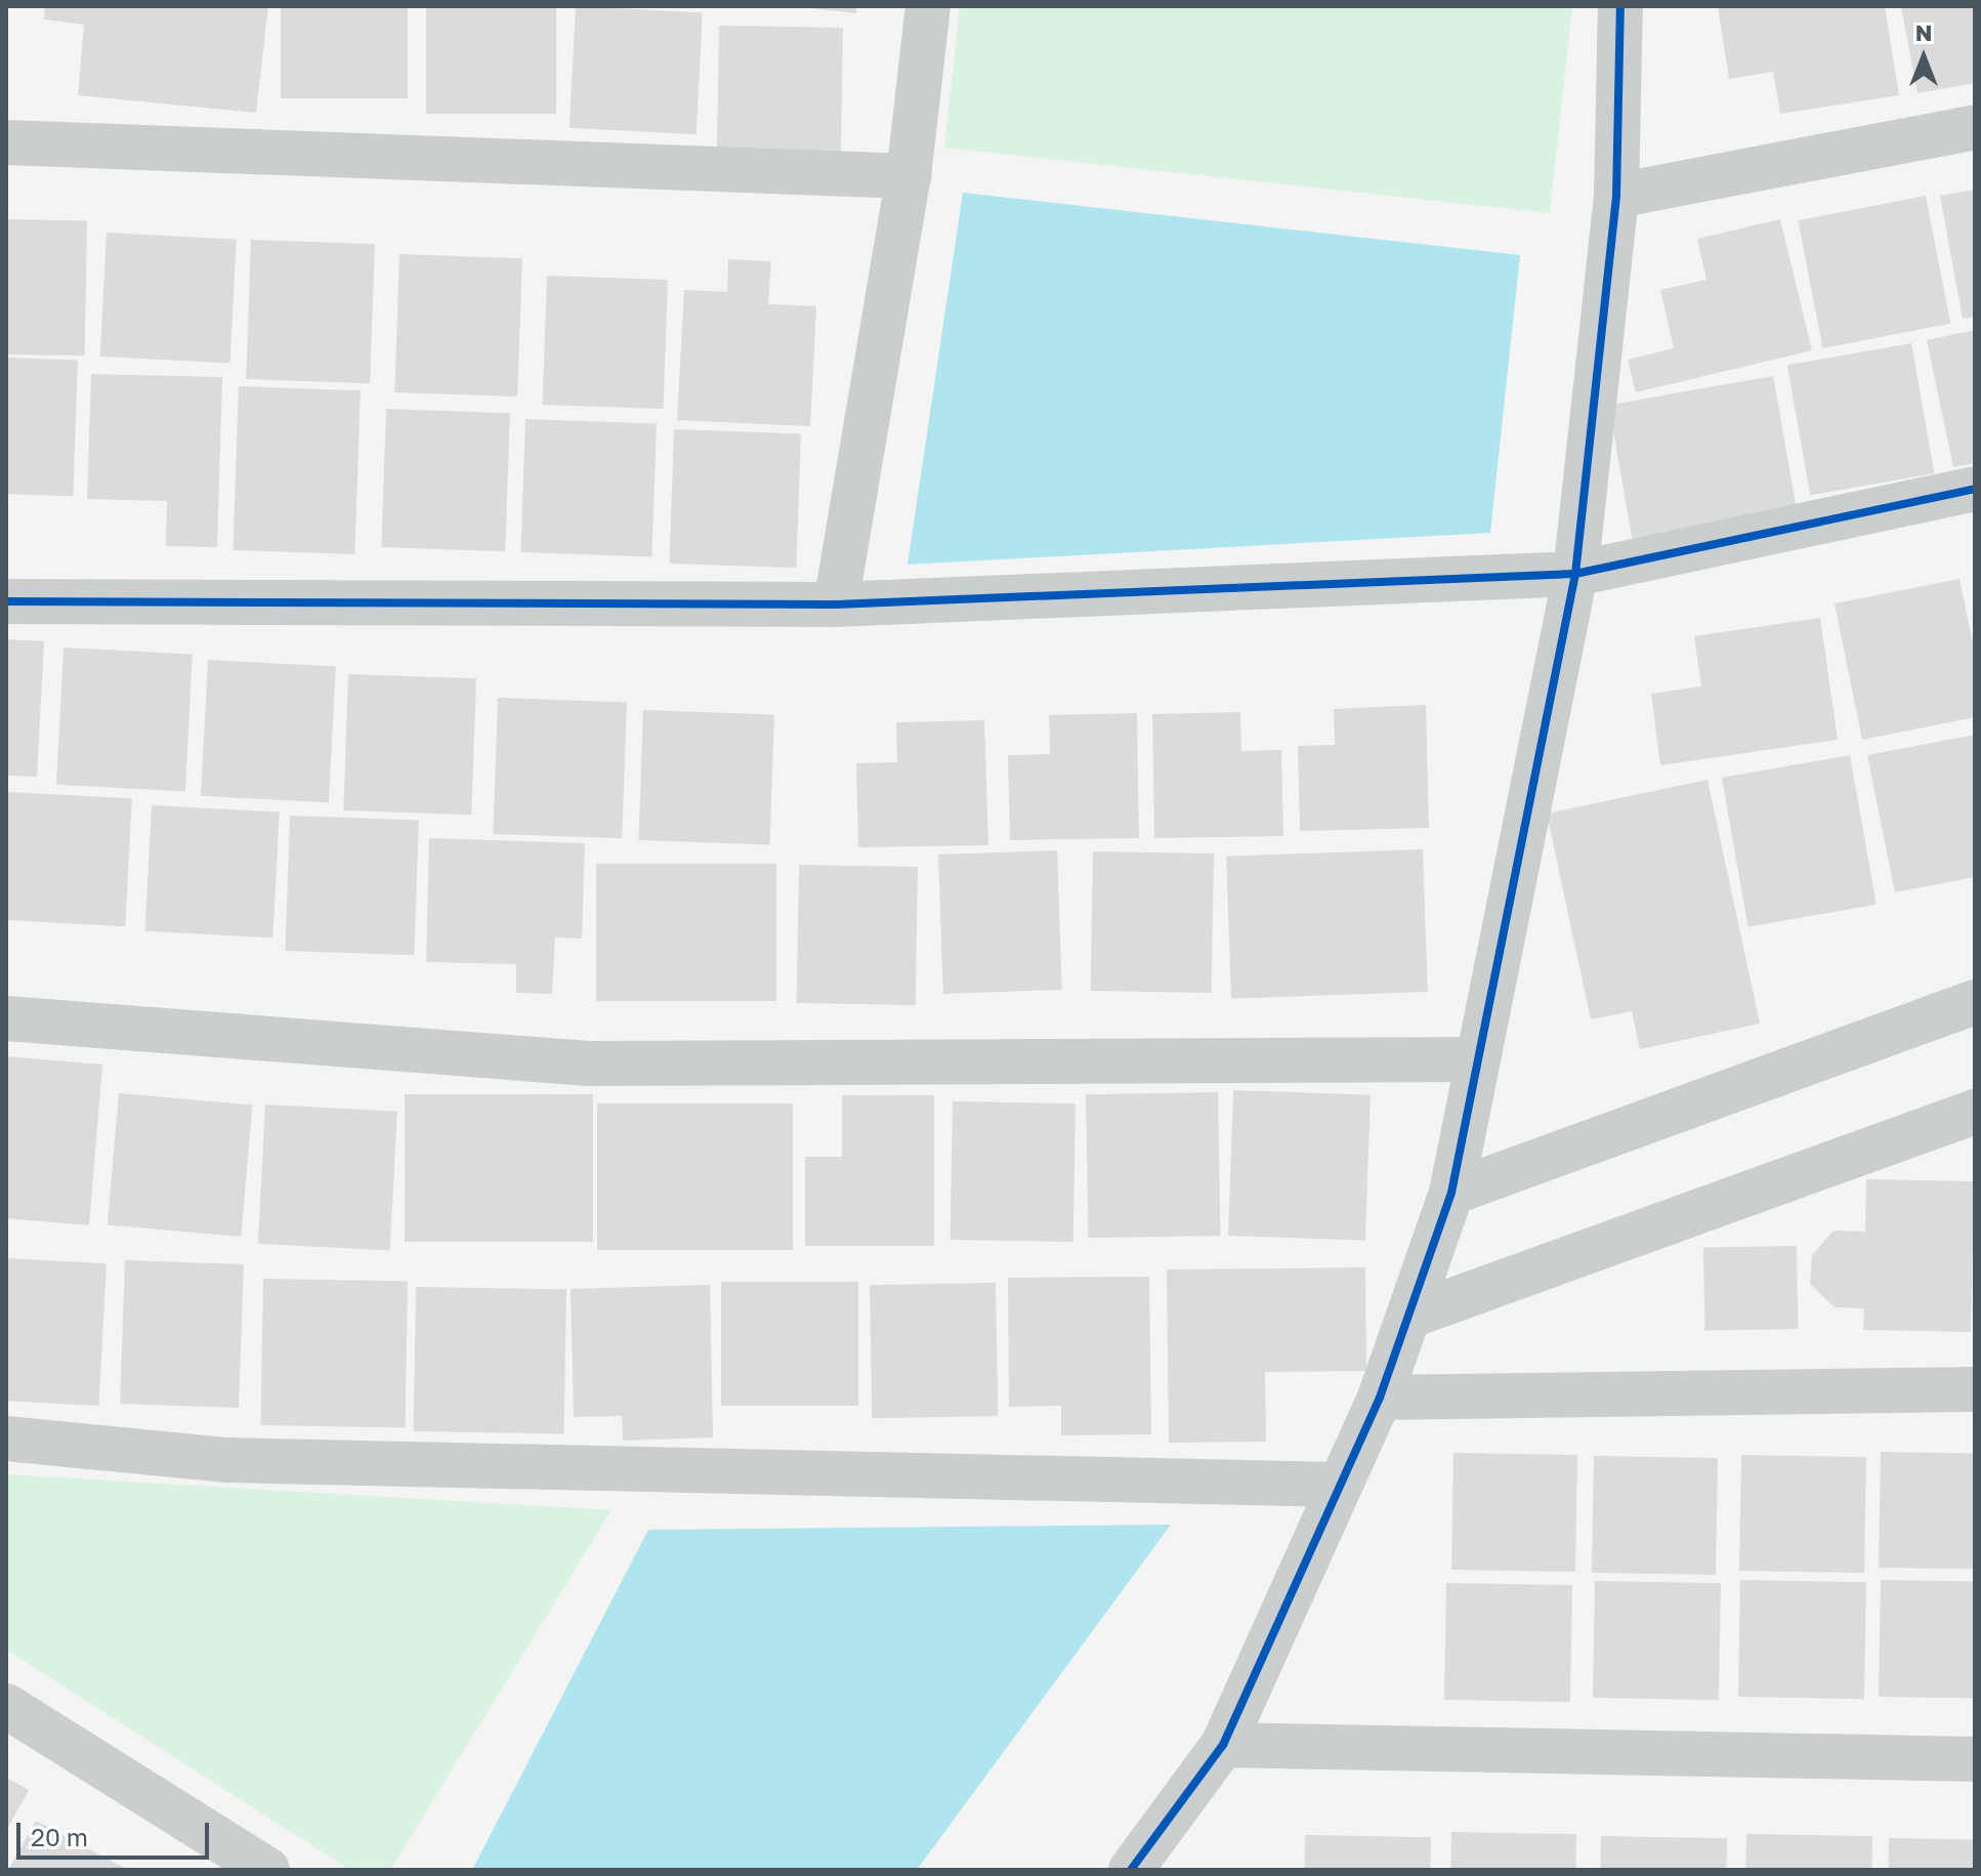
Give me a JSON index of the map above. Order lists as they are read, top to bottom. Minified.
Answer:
{"scale_bar":"20 m","north":"top"}
